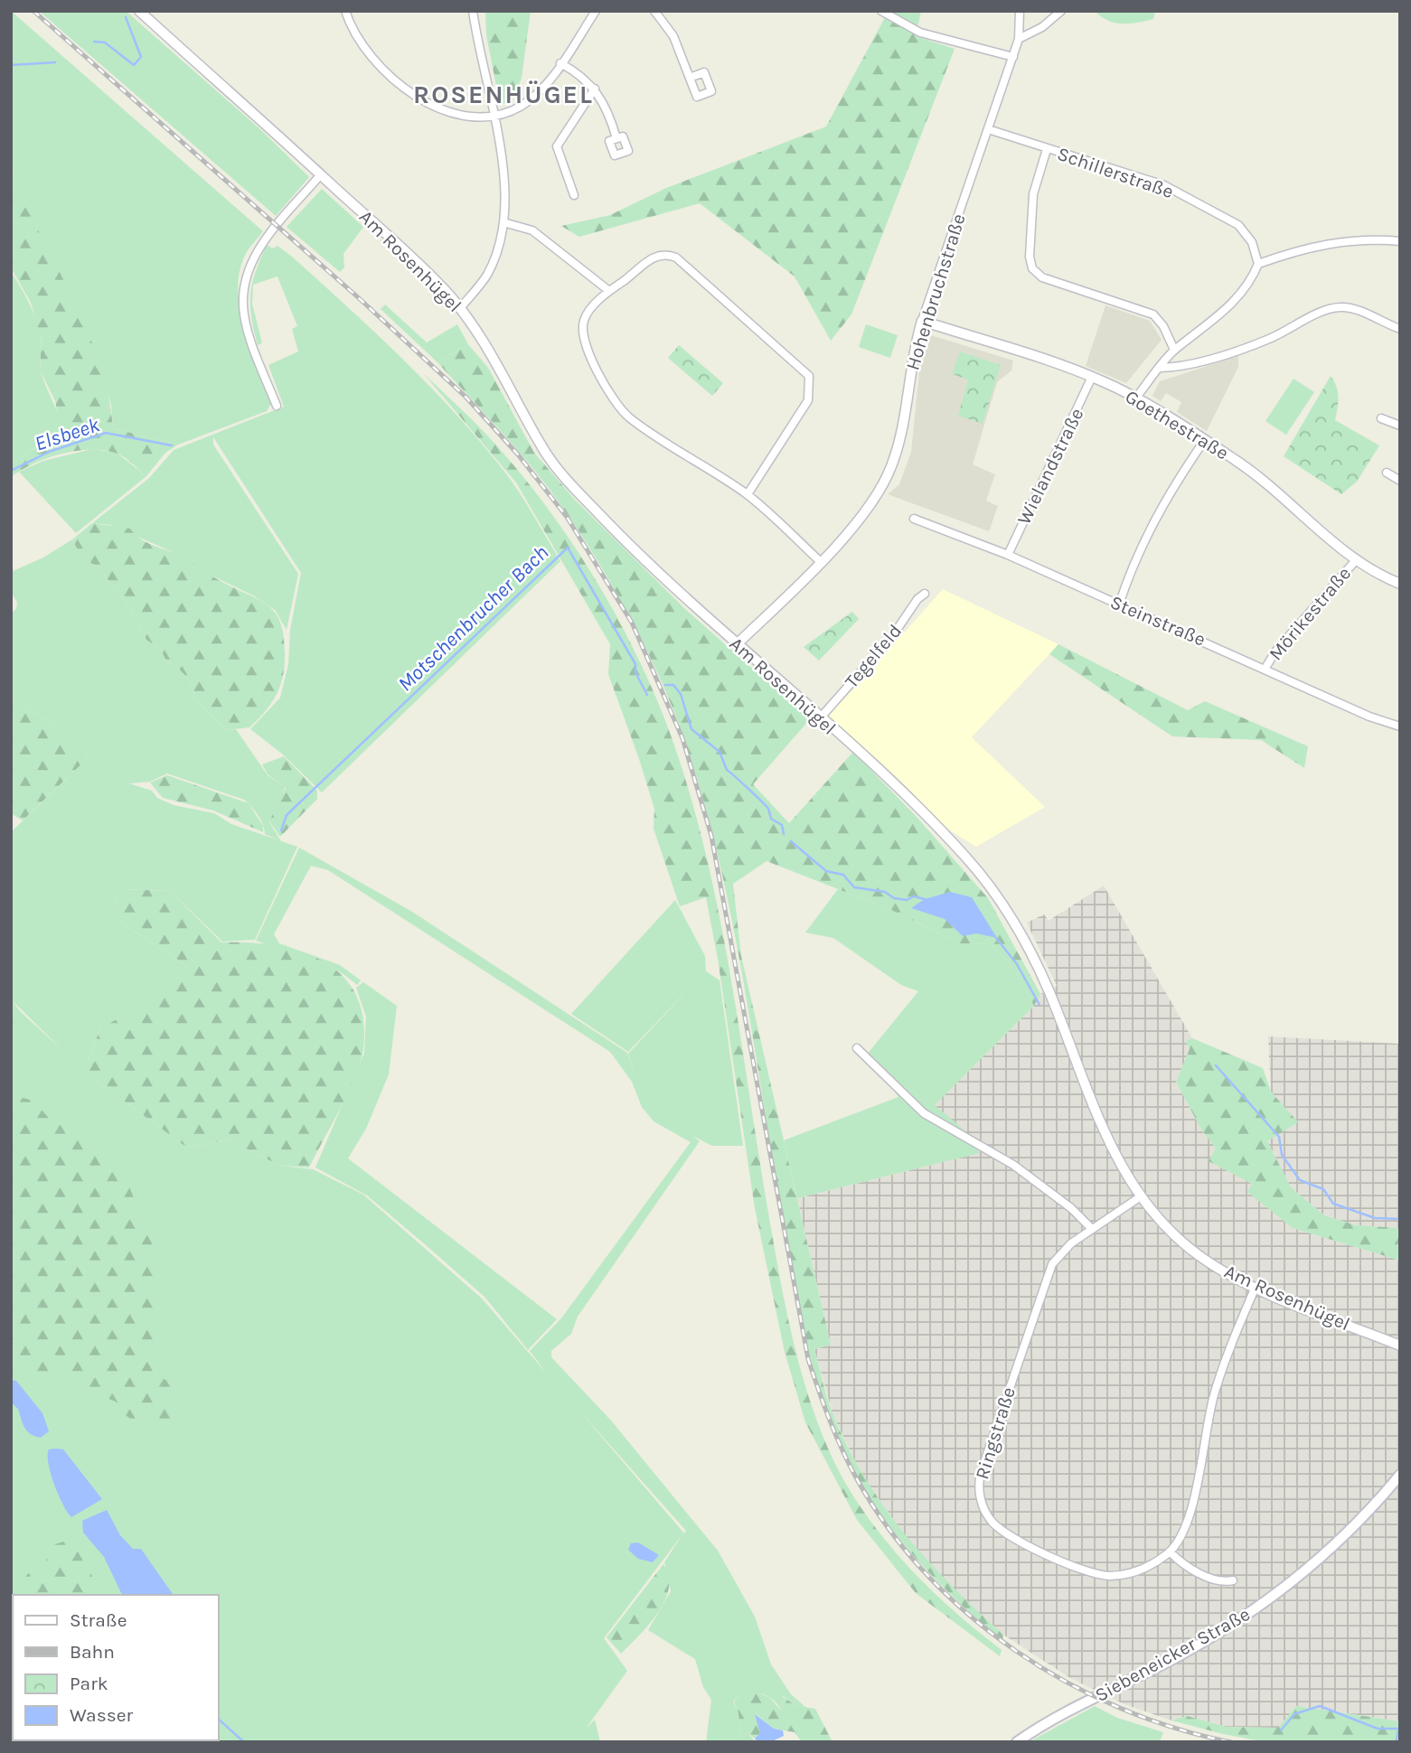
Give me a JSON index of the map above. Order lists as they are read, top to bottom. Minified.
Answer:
{"streets":{"main road":["Siebeneicker Straße"],"street":["Schillerstraße","Am Rosenhügel","Hohenbruchstraße","Goethestraße","Wielandstraße","Mörikestraße","Steinstraße","Tegelfeld","Ringstraße"]},"crossings":[["Schillerstraße","Hohenbruchstraße"],["Am Rosenhügel","Hohenbruchstraße"],["Am Rosenhügel","Tegelfeld"],["Am Rosenhügel","Ringstraße"],["Hohenbruchstraße","Goethestraße"],["Goethestraße","Wielandstraße"],["Goethestraße","Mörikestraße"],["Wielandstraße","Steinstraße"],["Mörikestraße","Steinstraße"]],"districts":["ROSENHÜGEL"],"water":["Elsbeek","Motschenbrucher Bach"],"legend":["Straße","Bahn","Park","Wasser"]}
